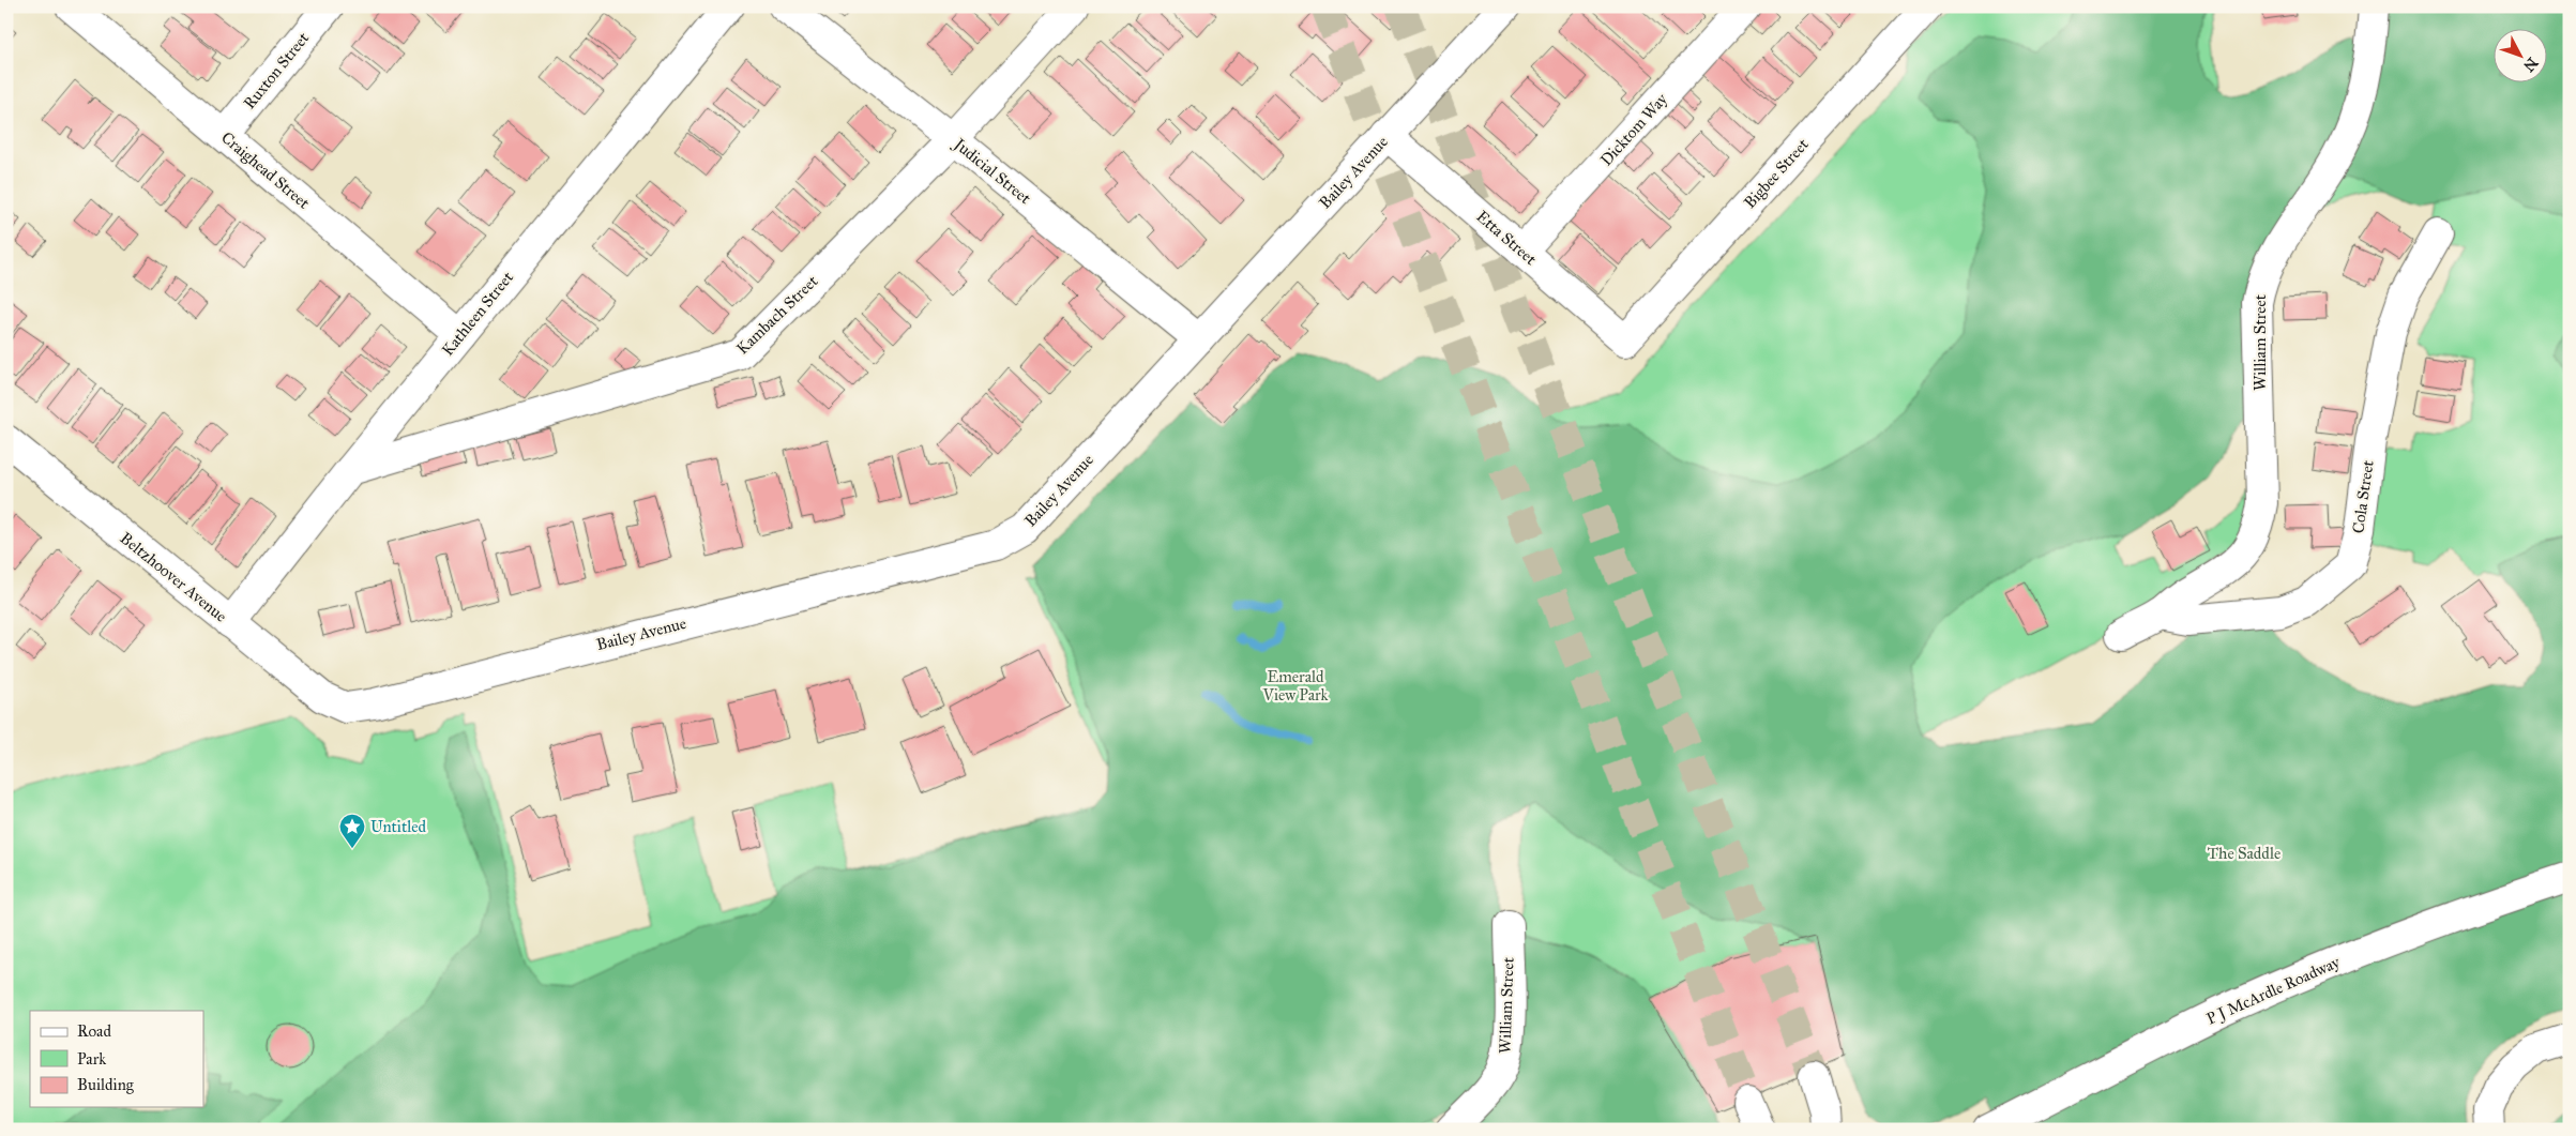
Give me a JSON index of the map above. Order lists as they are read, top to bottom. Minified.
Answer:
{"streets":{"main road":["Ruxton Street","Dicktom Way","Craighead Street","Judicial Street","Bailey Avenue","Bigbee Street","Etta Street","Kathleen Street","Kambach Street","William Street","Cola Street","Beltzhoover Avenue","P J McArdle Roadway"]},"crossings":[["Ruxton Street","Craighead Street"],["Dicktom Way","Etta Street"],["Craighead Street","Kathleen Street"],["Judicial Street","Bailey Avenue"],["Judicial Street","Kambach Street"],["Bailey Avenue","Etta Street"],["Bailey Avenue","Beltzhoover Avenue"],["Bigbee Street","Etta Street"],["Kathleen Street","Kambach Street"],["Kathleen Street","Beltzhoover Avenue"],["William Street","Cola Street"]],"parks":["Emerald View Park","The Saddle"],"places":{"place":["Untitled"]},"legend":["Road","Park","Building"],"north":"bottom right"}
